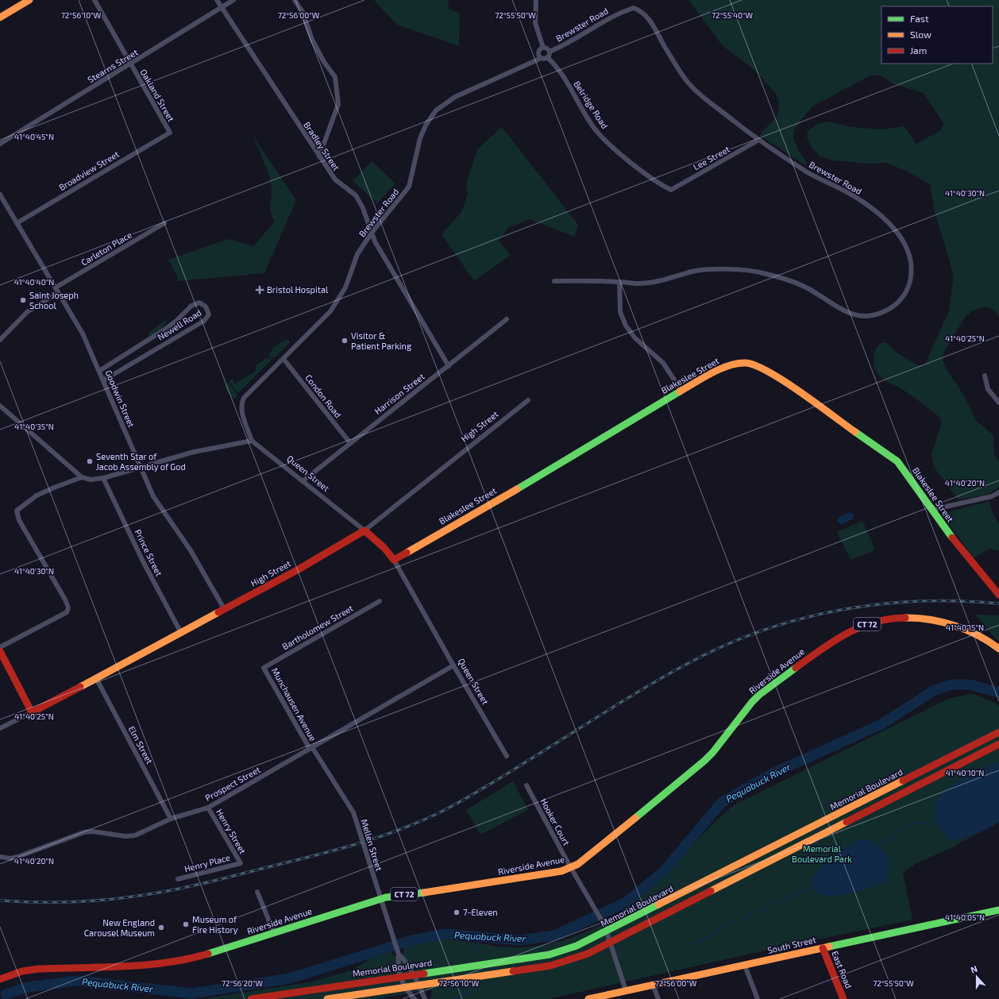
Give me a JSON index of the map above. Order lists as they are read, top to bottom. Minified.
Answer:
{"streets":{"main road":["Blakeslee Street","High Street","Queen Street","CT 72","Riverside Avenue","Memorial Boulevard","South Street","East Road"],"street":["Brewster Road","Stearns Street","Oakland Street","Belridge Road","Bradley Street","Lee Street","Broadview Street","Carleton Place","Newell Road","Harrison Street","Condon Road","Goodwin Street","Prince Street","Bartholomew Street","Munchausen Avenue","Elm Street","Prospect Street","Hooker Court","Henry Street","Mellen Street","Henry Place"]},"crossings":[["Brewster Road","Belridge Road"],["Brewster Road","Bradley Street"],["Brewster Road","Lee Street"],["Brewster Road","Condon Road"],["Brewster Road","Queen Street"],["Stearns Street","Oakland Street"],["Stearns Street","Bradley Street"],["Oakland Street","Broadview Street"],["Belridge Road","Lee Street"],["Bradley Street","Harrison Street"],["Broadview Street","Goodwin Street"],["Carleton Place","Goodwin Street"],["Newell Road","Goodwin Street"],["Blakeslee Street","Queen Street"],["Harrison Street","Condon Road"],["Harrison Street","Queen Street"],["Goodwin Street","High Street"],["High Street","Queen Street"],["High Street","Prince Street"],["High Street","Elm Street"],["Queen Street","Prospect Street"],["Bartholomew Street","Munchausen Avenue"],["Riverside Avenue","Hooker Court"],["Riverside Avenue","Mellen Street"],["Munchausen Avenue","Prospect Street"],["Munchausen Avenue","Mellen Street"],["Elm Street","Prospect Street"],["Prospect Street","Henry Street"],["Prospect Street","Mellen Street"],["Memorial Boulevard","Hooker Court"],["Memorial Boulevard","Mellen Street"],["Hooker Court","South Street"],["Henry Street","Henry Place"],["South Street","East Road"]],"water":["Pequabuck River"],"parks":["Memorial Boulevard Park"],"places":{"health":["Bristol Hospital"],"other":["Saint Joseph School","Visitor & Patient Parking","Seventh Star of Jacob Assembly of God","7-Eleven","Museum of Fire History","New England Carousel Museum"]},"legend":["Fast","Slow","Jam"],"north":"top","coordinates":["72°56'10\"W","72°56'00\"W","72°55'50\"W","72°55'40\"W","41°40'45\"N","41°40'30\"N","41°40'40\"N","41°40'25\"N","41°40'35\"N","41°40'20\"N","41°40'15\"N","41°40'10\"N","41°40'05\"N","72°56'20\"W"]}
